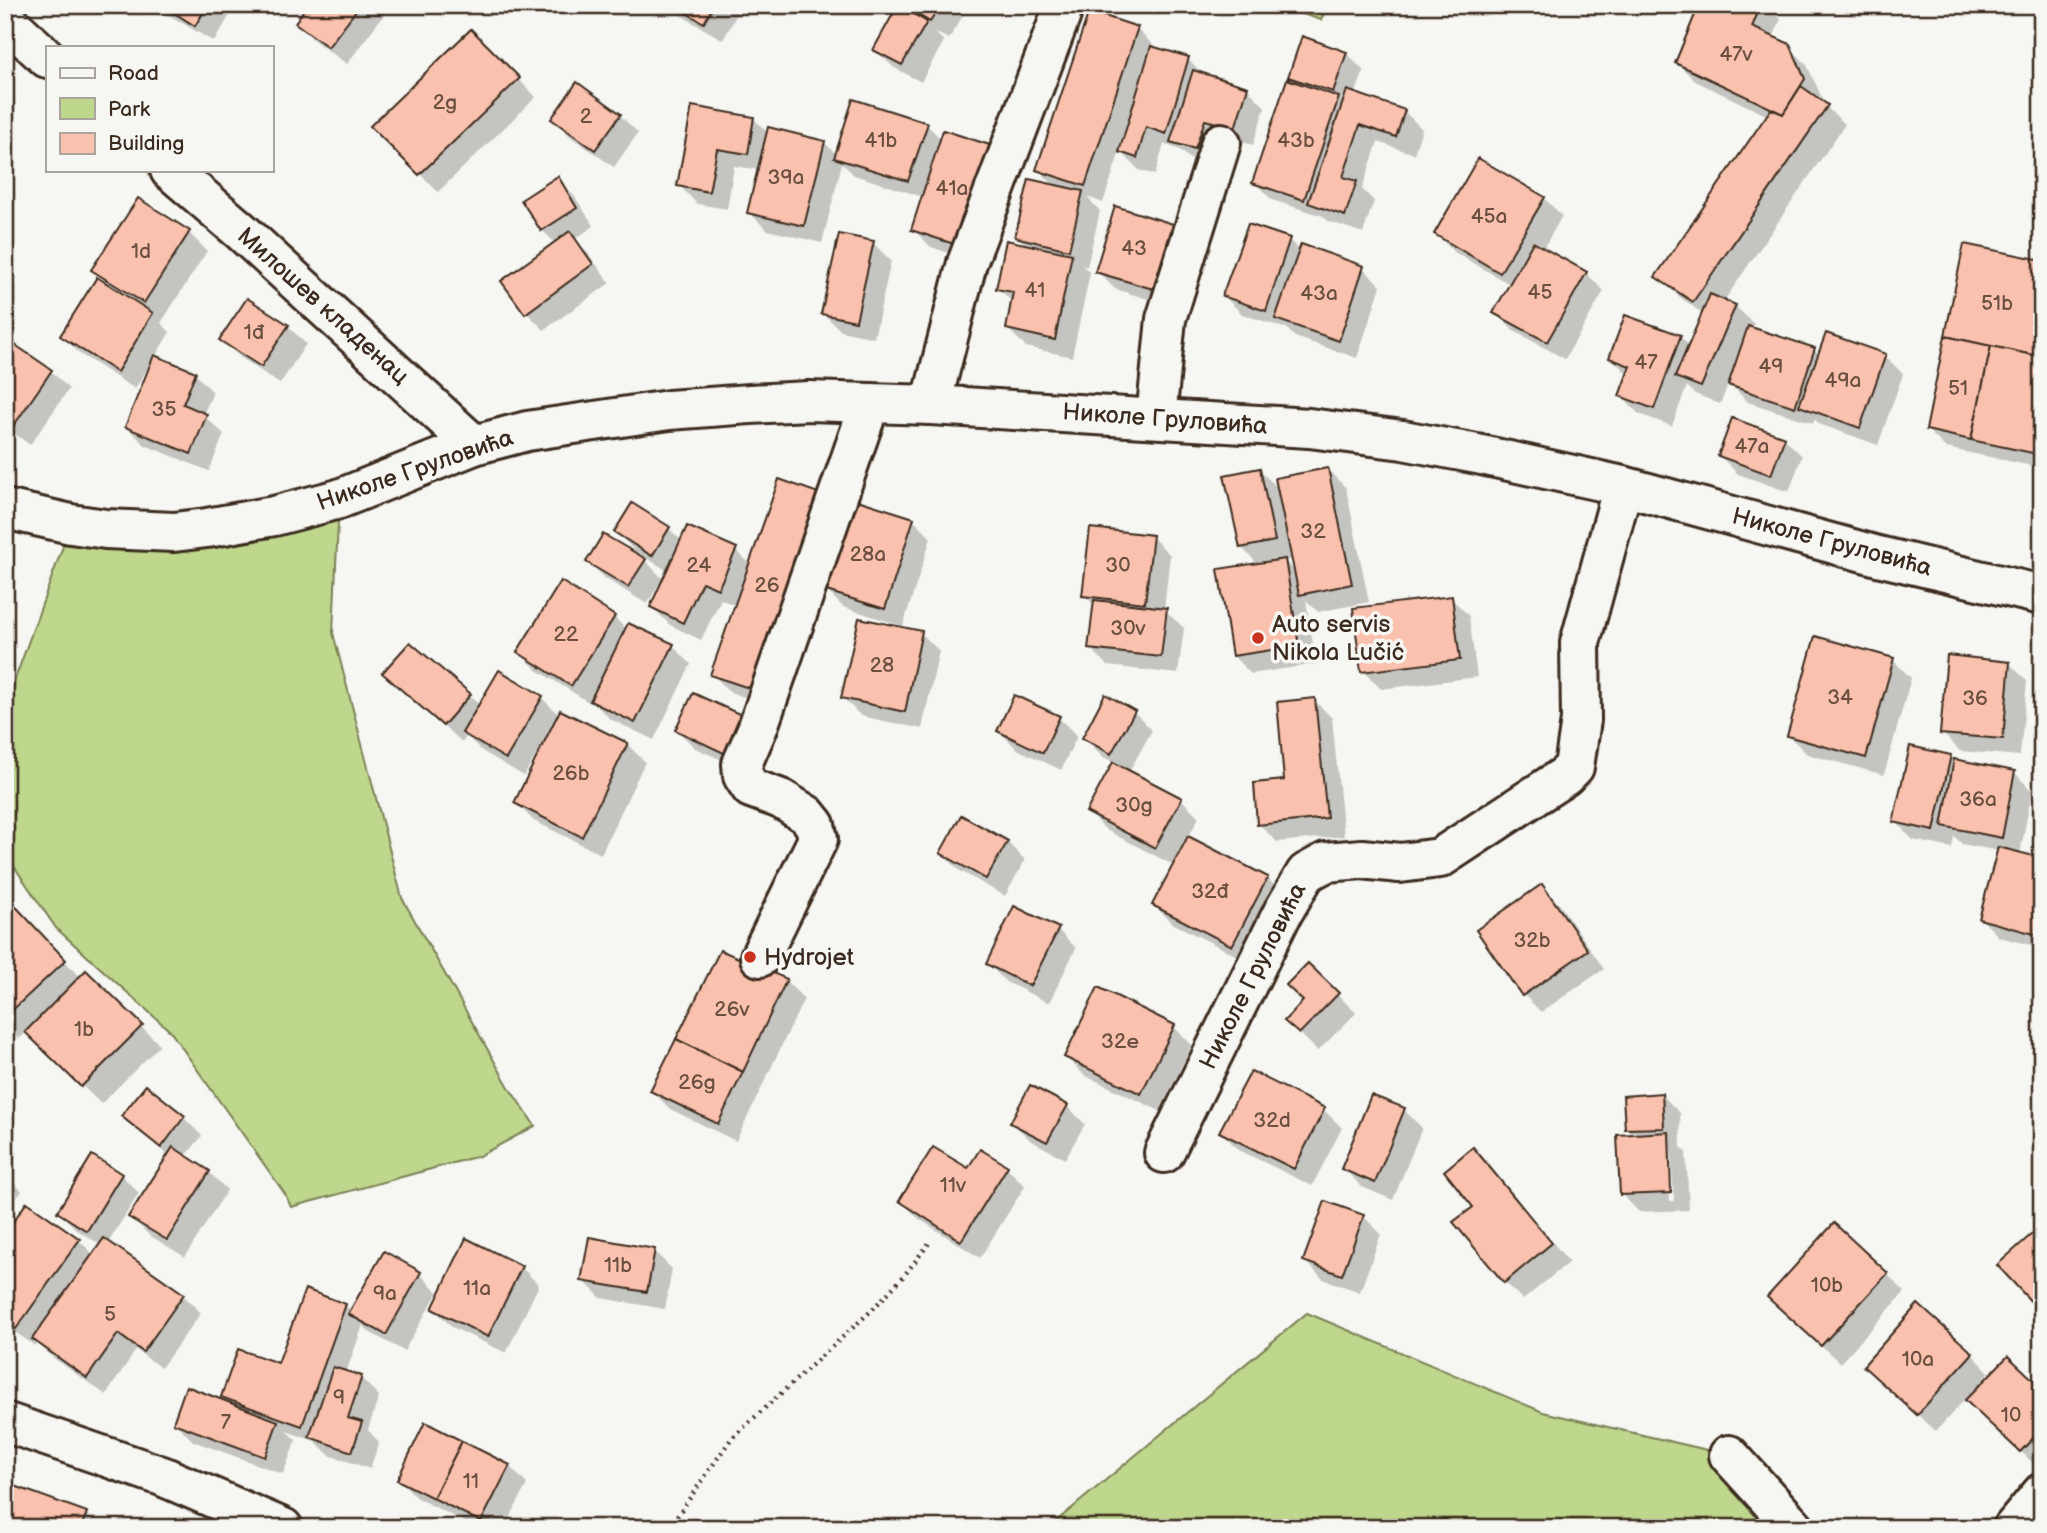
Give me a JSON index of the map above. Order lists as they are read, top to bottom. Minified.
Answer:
{"streets":{"street":["Милошев кладенац","Николе Груловића"]},"crossings":[["Милошев кладенац","Николе Груловића"]],"places":["Auto servis Nikola Lučić","Hydrojet"],"house_numbers":["47v","2g","2","41b","43b","39a","41a","45a","43","1d","41","45","43a","51b","1đ","47","49","49a","51","35","47a","32","28a","24","30","26","30v","22","28","34","36","26b","36a","30g","32đ","32b","26v","1b","32e","26g","32d","11v","11b","10b","11a","9a","5","10a","9","10","7","11"],"legend":["Road","Park","Building"]}
